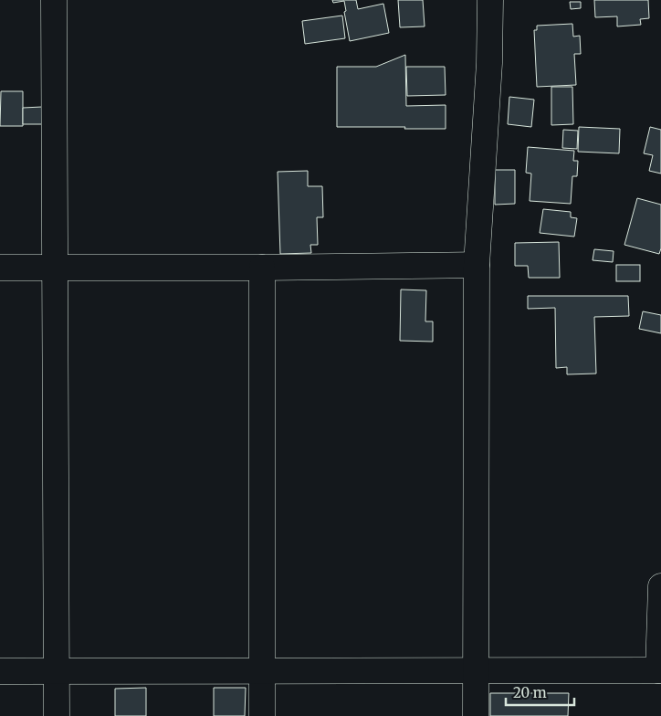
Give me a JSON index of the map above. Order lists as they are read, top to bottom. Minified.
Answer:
{"scale_bar":"20 m"}
